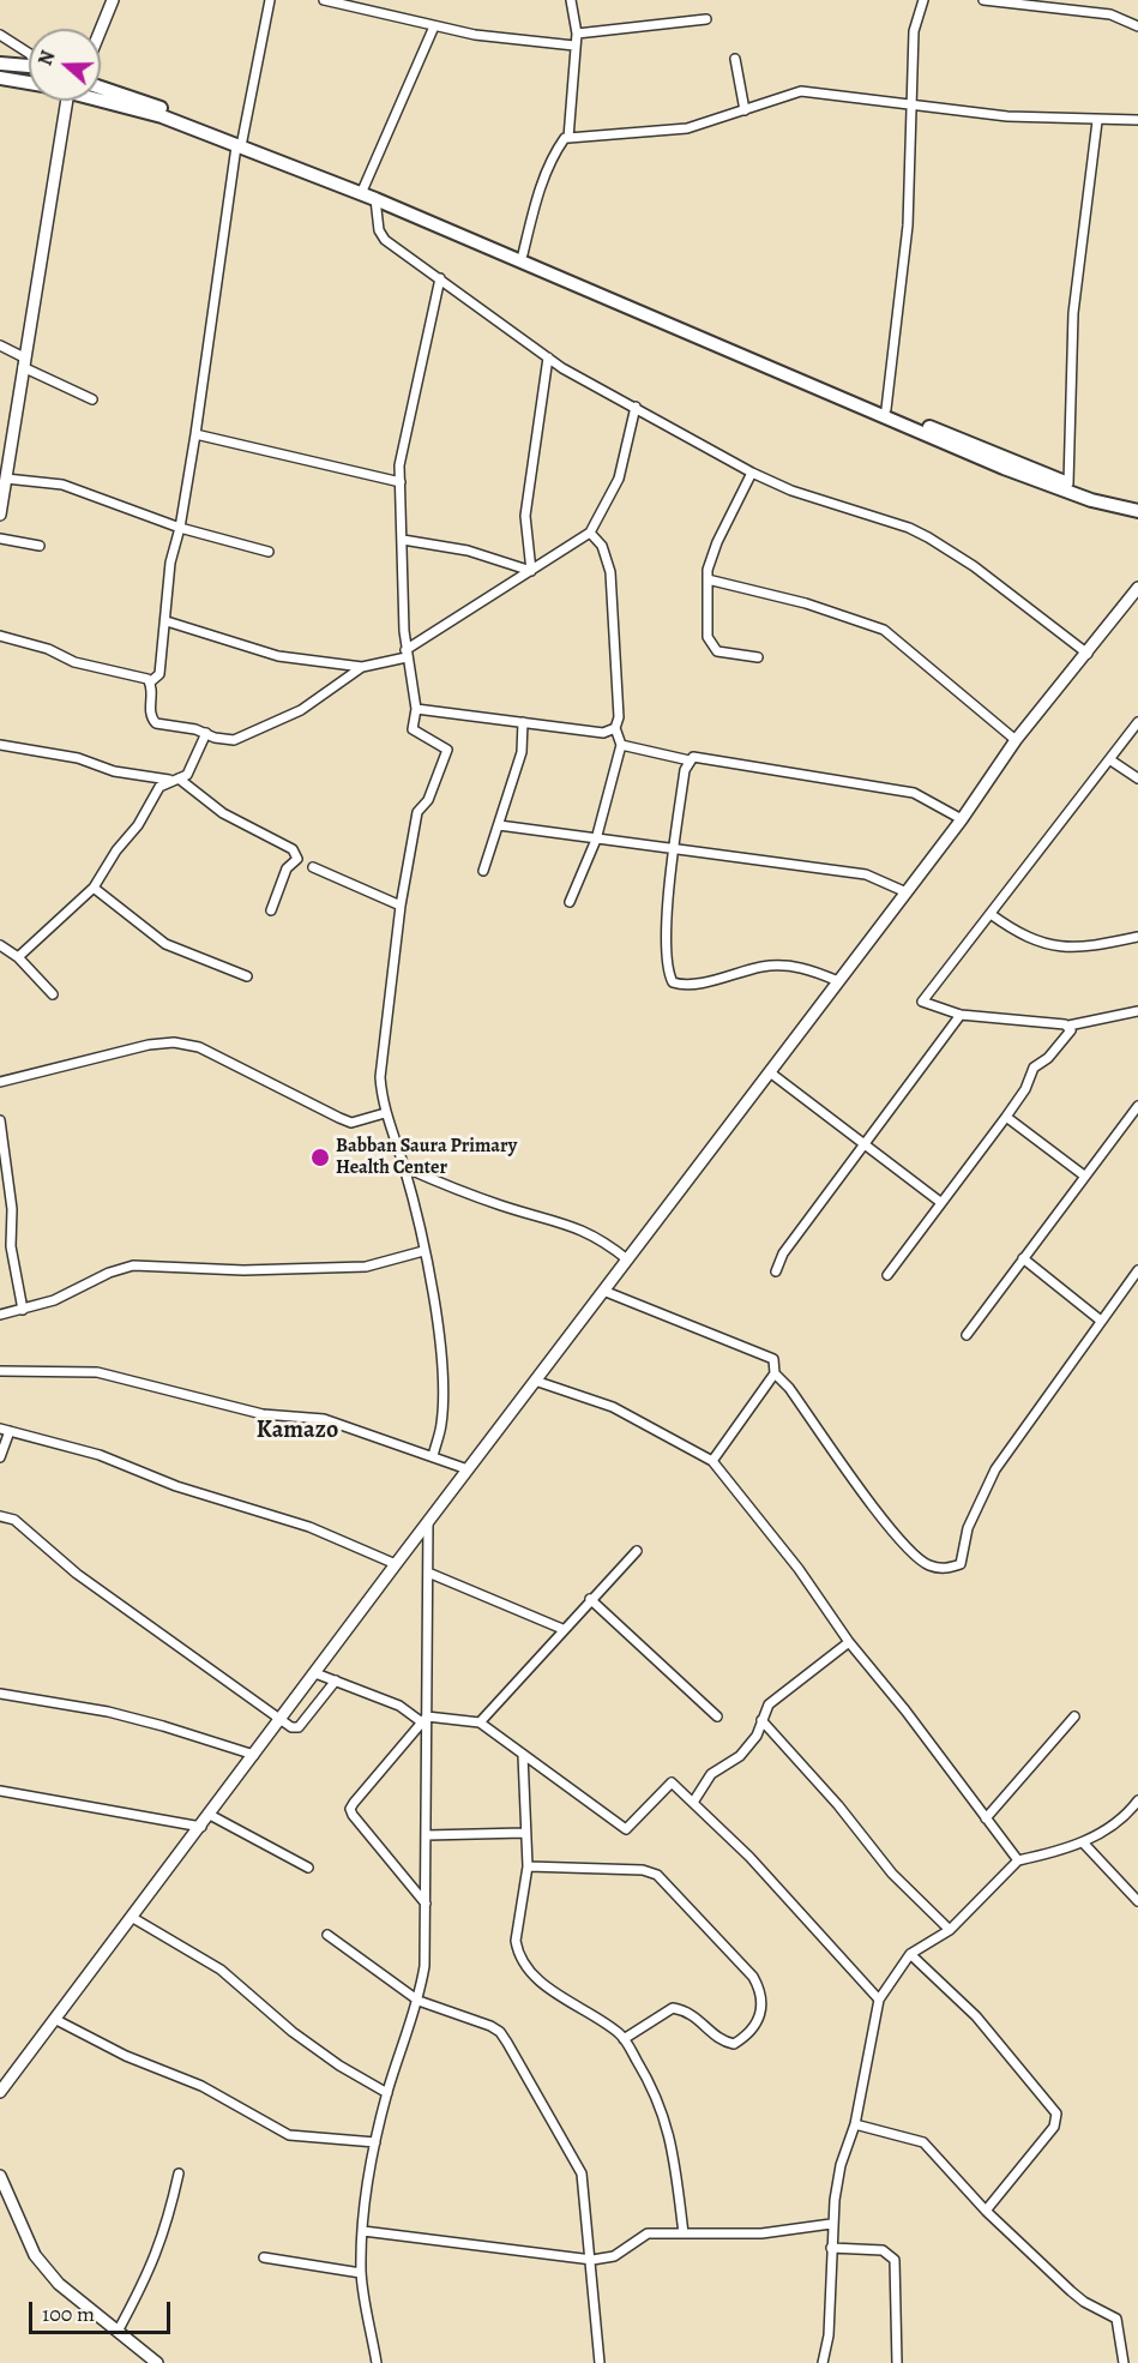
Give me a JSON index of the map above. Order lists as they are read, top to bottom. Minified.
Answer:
{"districts":["Kamazo"],"places":["Babban Saura Primary Health Center"],"scale_bar":"100 m","north":"left"}
